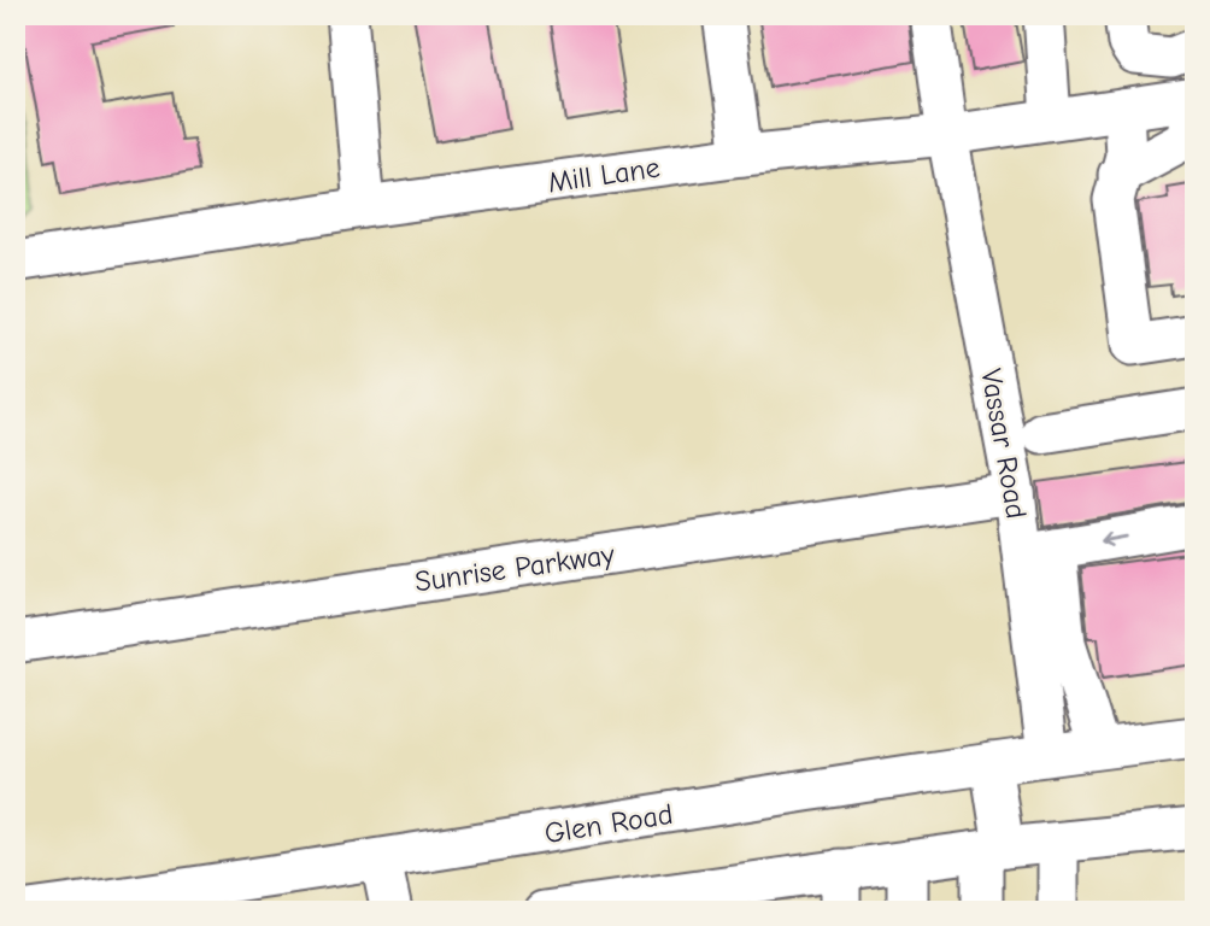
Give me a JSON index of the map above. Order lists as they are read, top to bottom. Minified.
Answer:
{"streets":{"street":["Mill Lane","Vassar Road","Sunrise Parkway","Glen Road"]},"crossings":[["Mill Lane","Vassar Road"],["Vassar Road","Sunrise Parkway"],["Vassar Road","Glen Road"]]}
